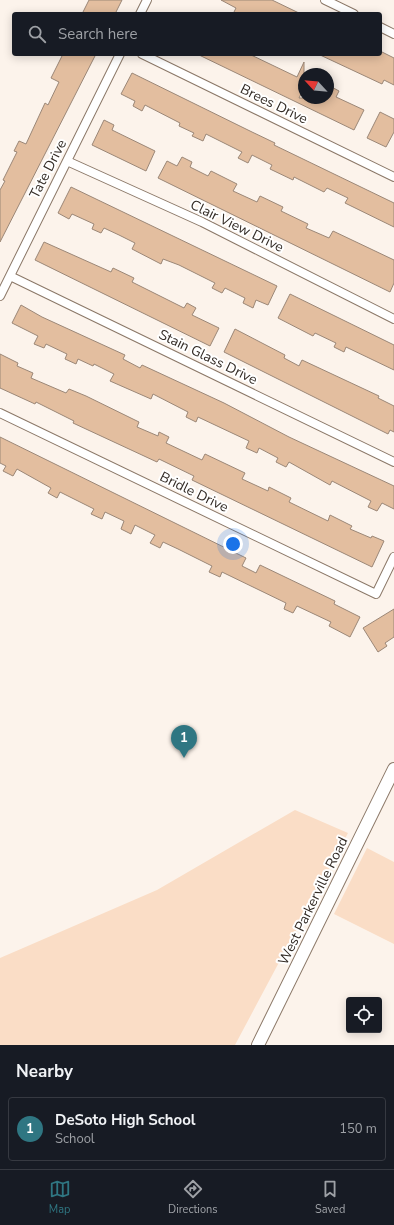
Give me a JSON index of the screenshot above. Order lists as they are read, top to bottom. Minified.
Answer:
{"streets":{"main road":["West Parkerville Road"],"street":["Brees Drive","Tate Drive","Clair View Drive","Stain Glass Drive","Bridle Drive"]},"crossings":[["Tate Drive","Clair View Drive"],["Tate Drive","Stain Glass Drive"]],"north":"top left","page":{"search":"Search here","pins":"1","heading":"Nearby","list":[{"mark":"1","name":"DeSoto High School","note":"School","value":"150 m"}],"nav":["Map","Directions","Saved"]}}
